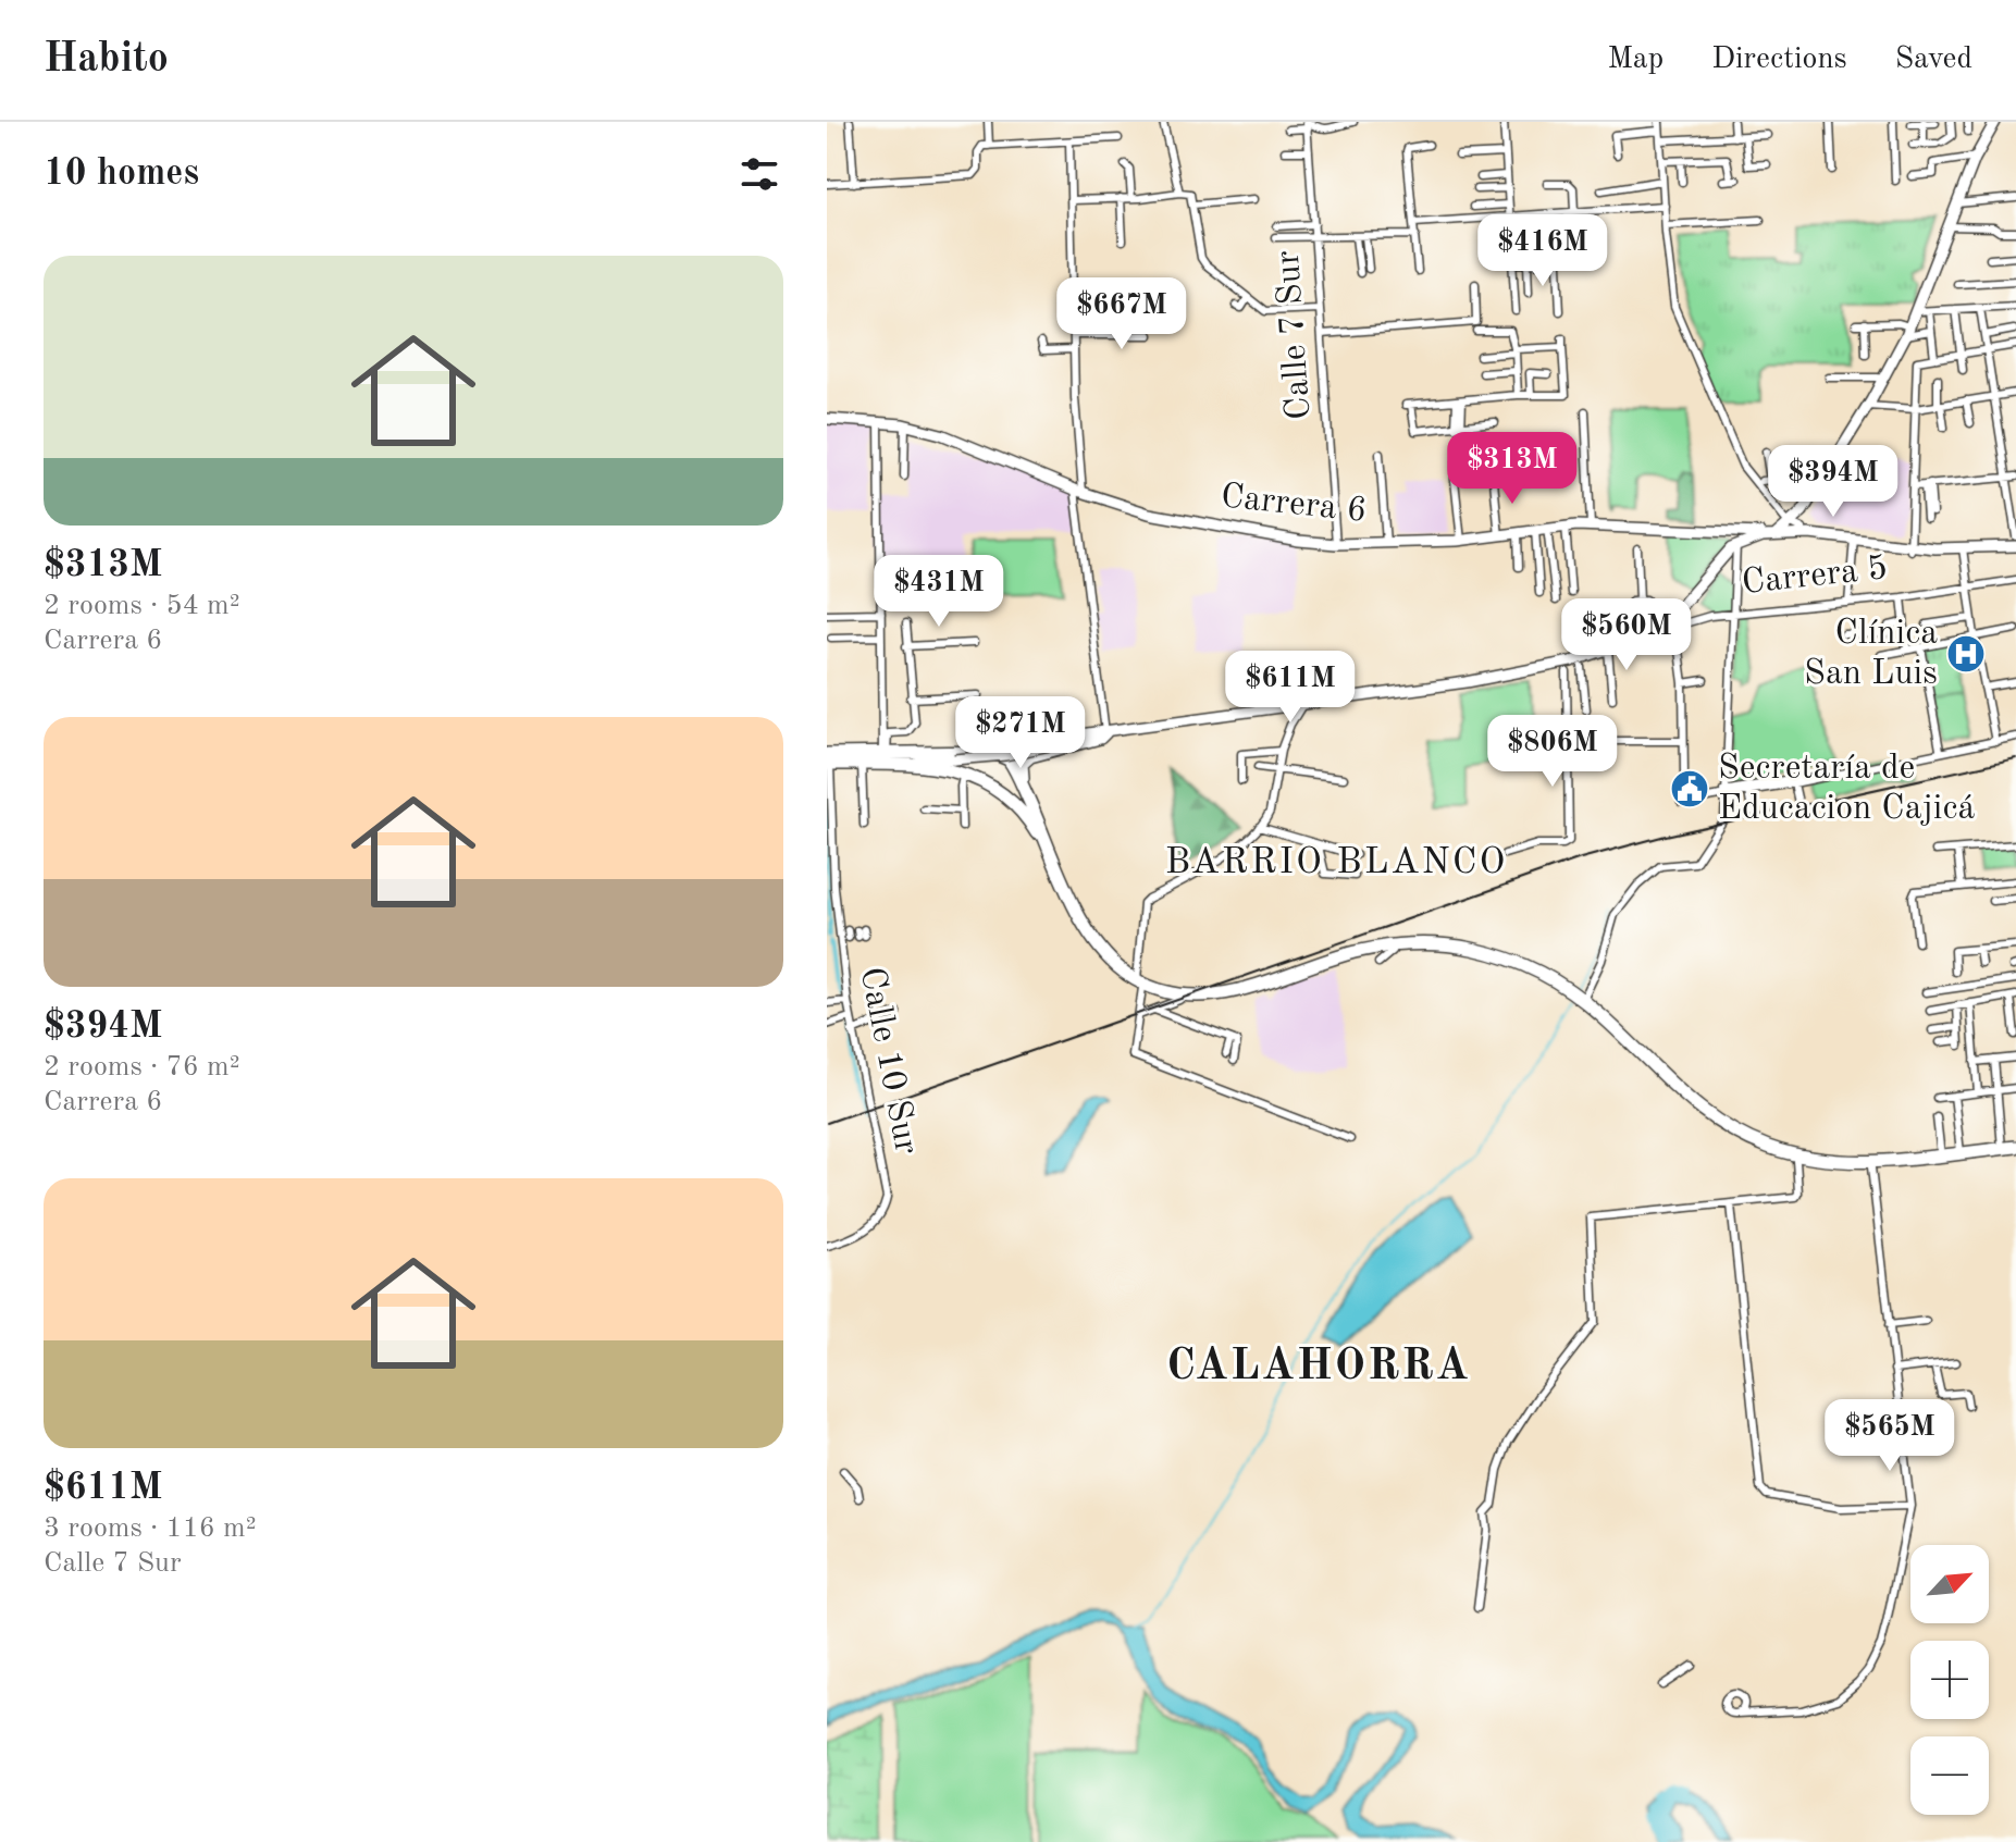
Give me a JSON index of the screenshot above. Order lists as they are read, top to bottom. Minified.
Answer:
{"streets":{"main road":["Carrera 6"],"street":["Calle 7 Sur","Carrera 5","Calle 10 Sur"]},"crossings":[["Calle 7 Sur","Carrera 6"]],"districts":["BARRIO BLANCO","CALAHORRA"],"places":{"hospital":["Clínica San Luis"],"public building":["Secretaría de Educacion Cajicá"]},"north":"top right","page":{"header":"Habito","nav":["Map","Directions","Saved"],"heading":"10 homes","price":["$416M","$667M","$313M","$394M","$431M","$560M","$611M","$271M","$806M","$565M"],"list":[{"name":"$313M","note":"2 rooms · 54 m² · Carrera 6"},{"name":"$394M","note":"2 rooms · 76 m² · Carrera 6"},{"name":"$611M","note":"3 rooms · 116 m² · Calle 7 Sur"}],"map_buttons":["+","−"]}}
